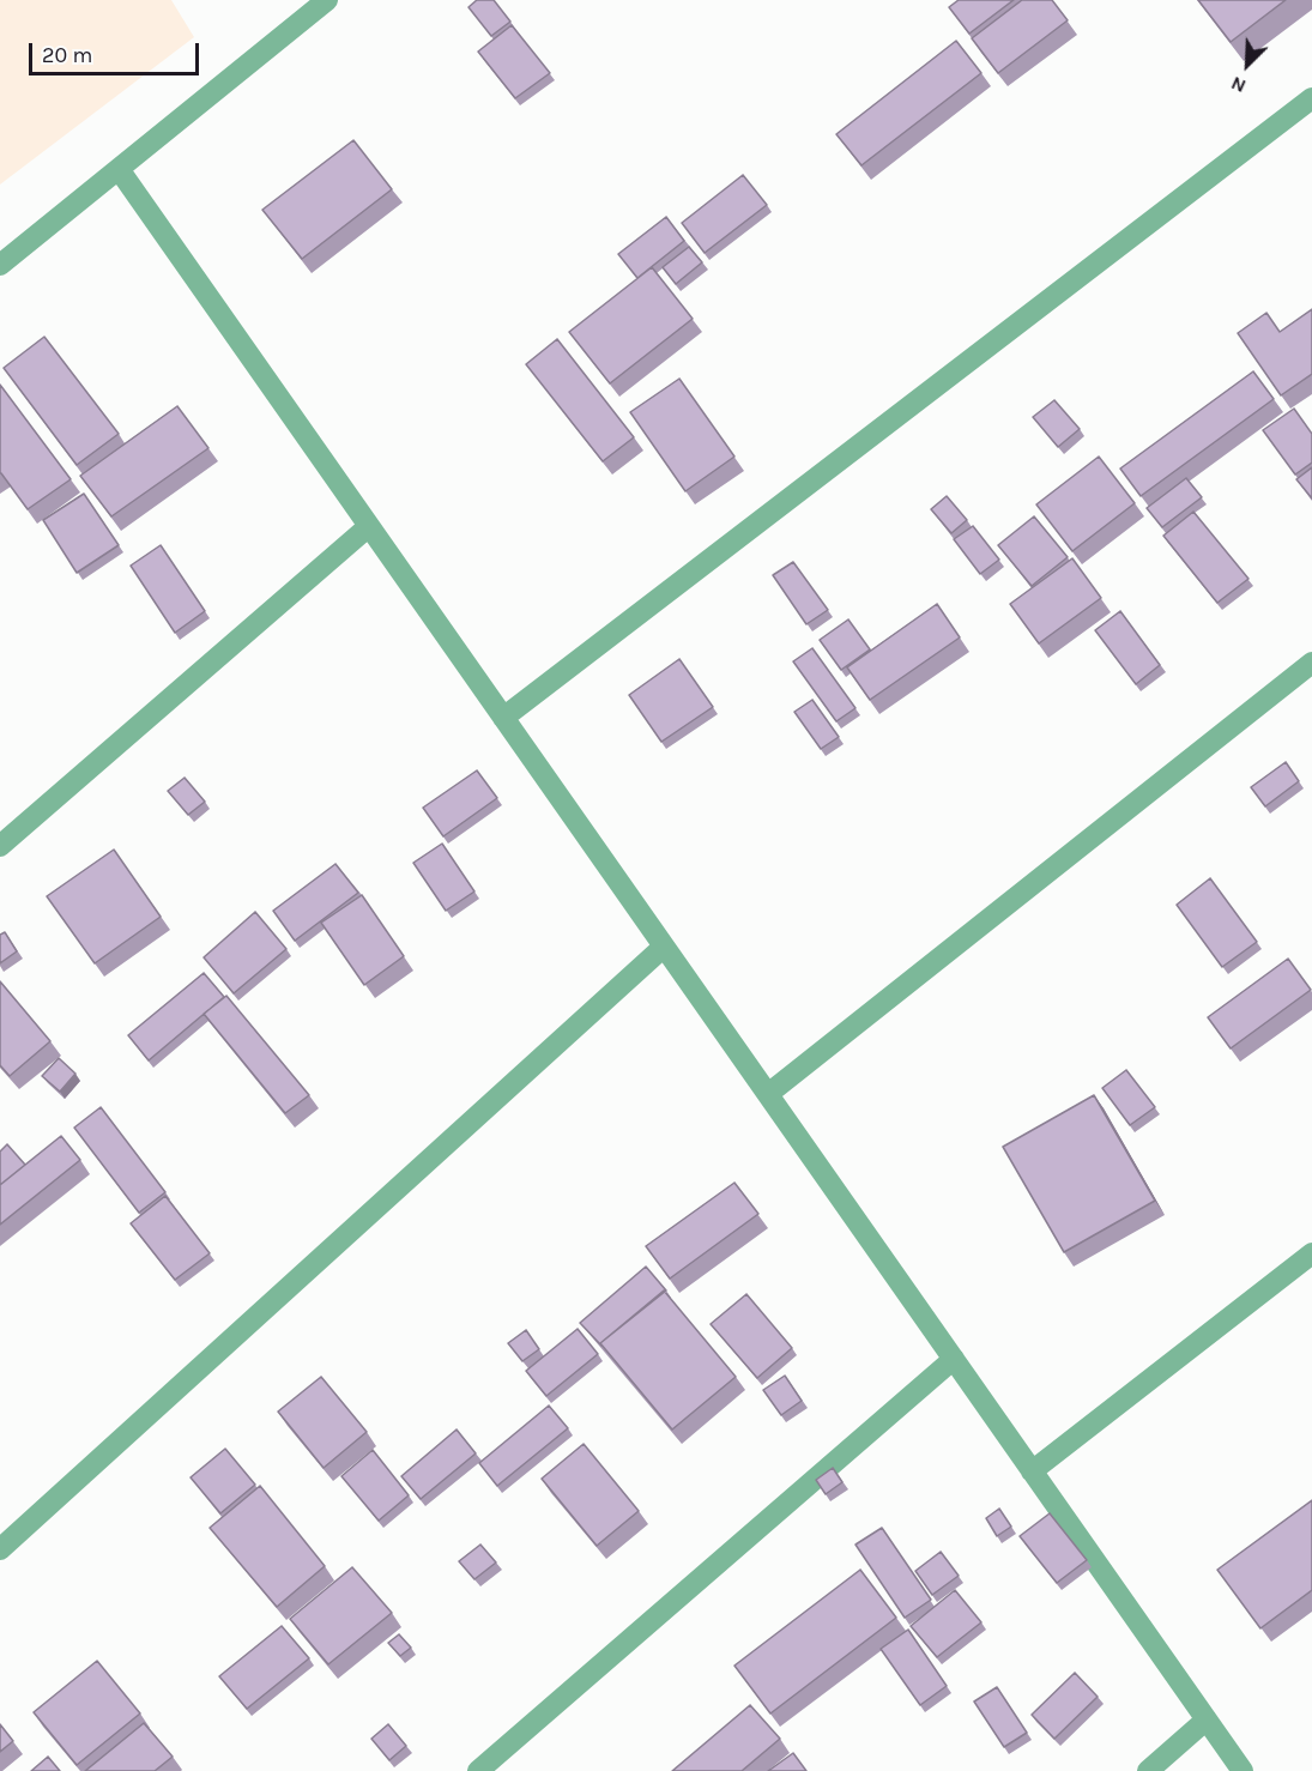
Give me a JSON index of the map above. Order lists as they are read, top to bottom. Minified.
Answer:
{"scale_bar":"20 m","north":"bottom left"}
